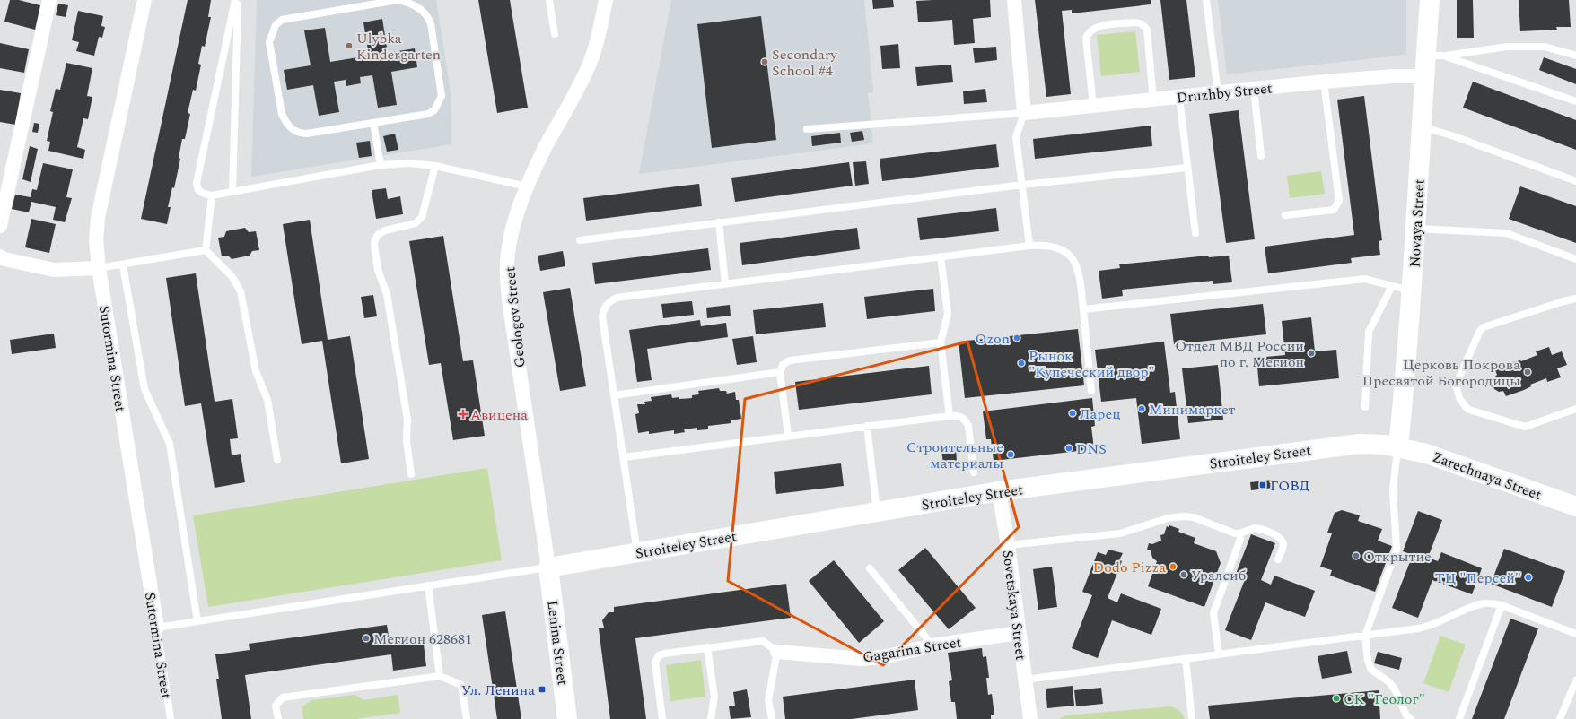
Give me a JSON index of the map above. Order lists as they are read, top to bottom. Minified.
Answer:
{"streets":{"main road":["Novaya Street","Stroiteley Street","Zarechnaya Street","Lenina Street"],"street":["Druzhby Street","Geologov Street","Sutormina Street","Sovetskaya Street","Gagarina Street"]},"crossings":[["Druzhby Street","Novaya Street"],["Novaya Street","Stroiteley Street"],["Novaya Street","Zarechnaya Street"],["Geologov Street","Stroiteley Street"],["Geologov Street","Lenina Street"],["Stroiteley Street","Zarechnaya Street"],["Stroiteley Street","Sovetskaya Street"],["Stroiteley Street","Lenina Street"],["Sovetskaya Street","Gagarina Street"]],"places":{"other":["Ulybka Kindergarten","Secondary School #4","Ozon","Отдел МВД России по г. Мегион","Рынок \"Купеческий двор\"","Церковь Покрова Пресвятой Богородицы","Минимаркет","Ларец","DNS","Строительные материалы","Открытие","Dodo Pizza","Уралсиб","ТЦ \"Персей\"","Мегион 628681","СК \"Геолог\""],"health":["Авицена"],"transit":["ГОВД","Ул. Ленина"]}}
